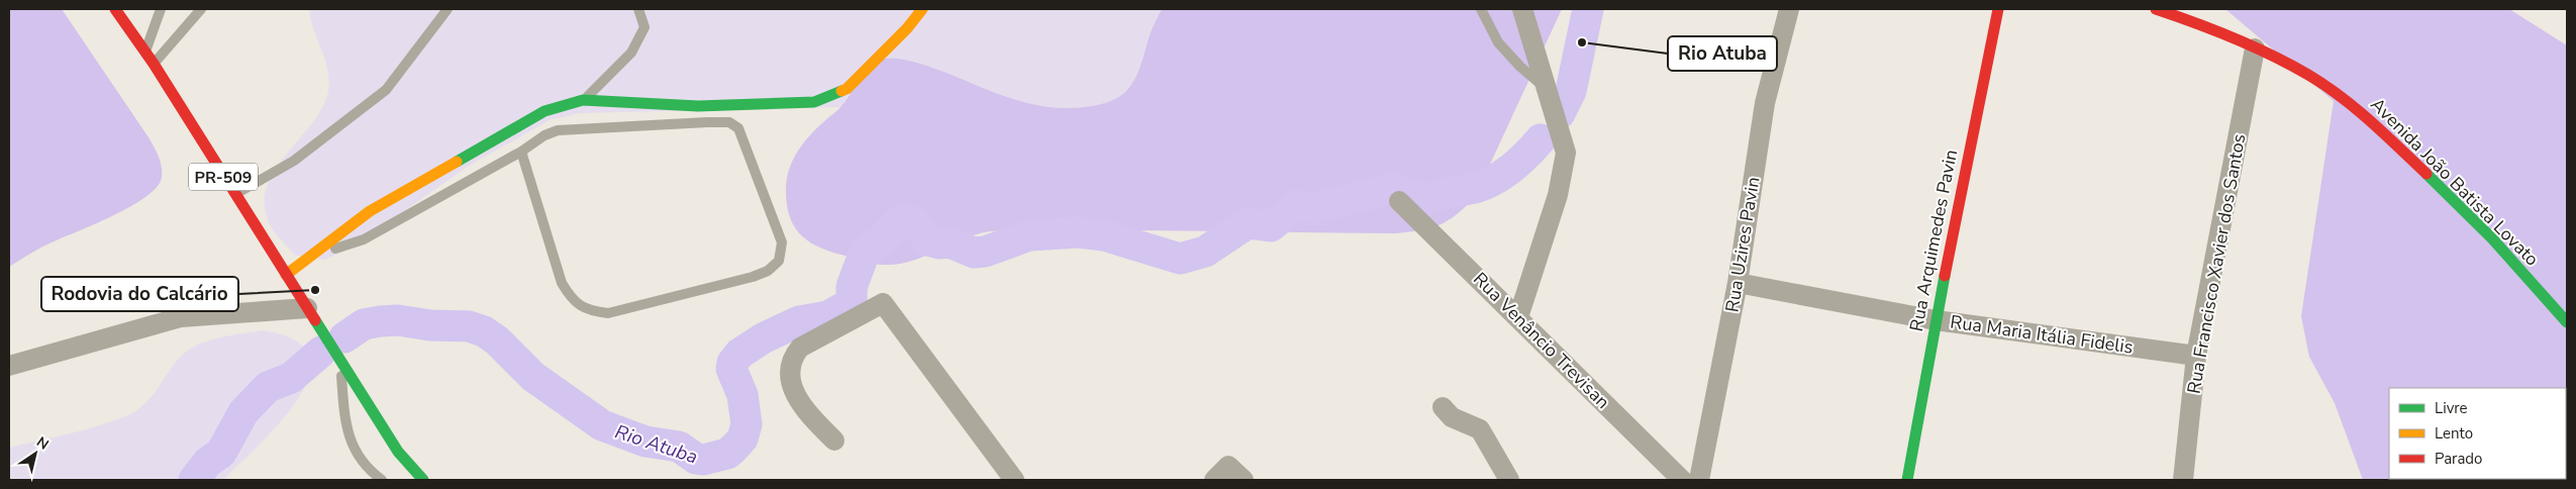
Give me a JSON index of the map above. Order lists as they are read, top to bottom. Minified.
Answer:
{"streets":{"street":["PR-509","Avenida João Batista Lovato","Rua Arquimedes Pavin","Rua Uzires Pavin","Rua Francisco Xavier dos Santos","Rua Maria Itália Fidelis","Rua Venâncio Trevisan"]},"crossings":[["Avenida João Batista Lovato","Rua Francisco Xavier dos Santos"],["Rua Arquimedes Pavin","Rua Maria Itália Fidelis"],["Rua Uzires Pavin","Rua Maria Itália Fidelis"],["Rua Francisco Xavier dos Santos","Rua Maria Itália Fidelis"]],"water":["Rio Atuba"],"places":["Rio Atuba","Rodovia do Calcário"],"legend":["Livre","Lento","Parado"],"north":"top right"}
